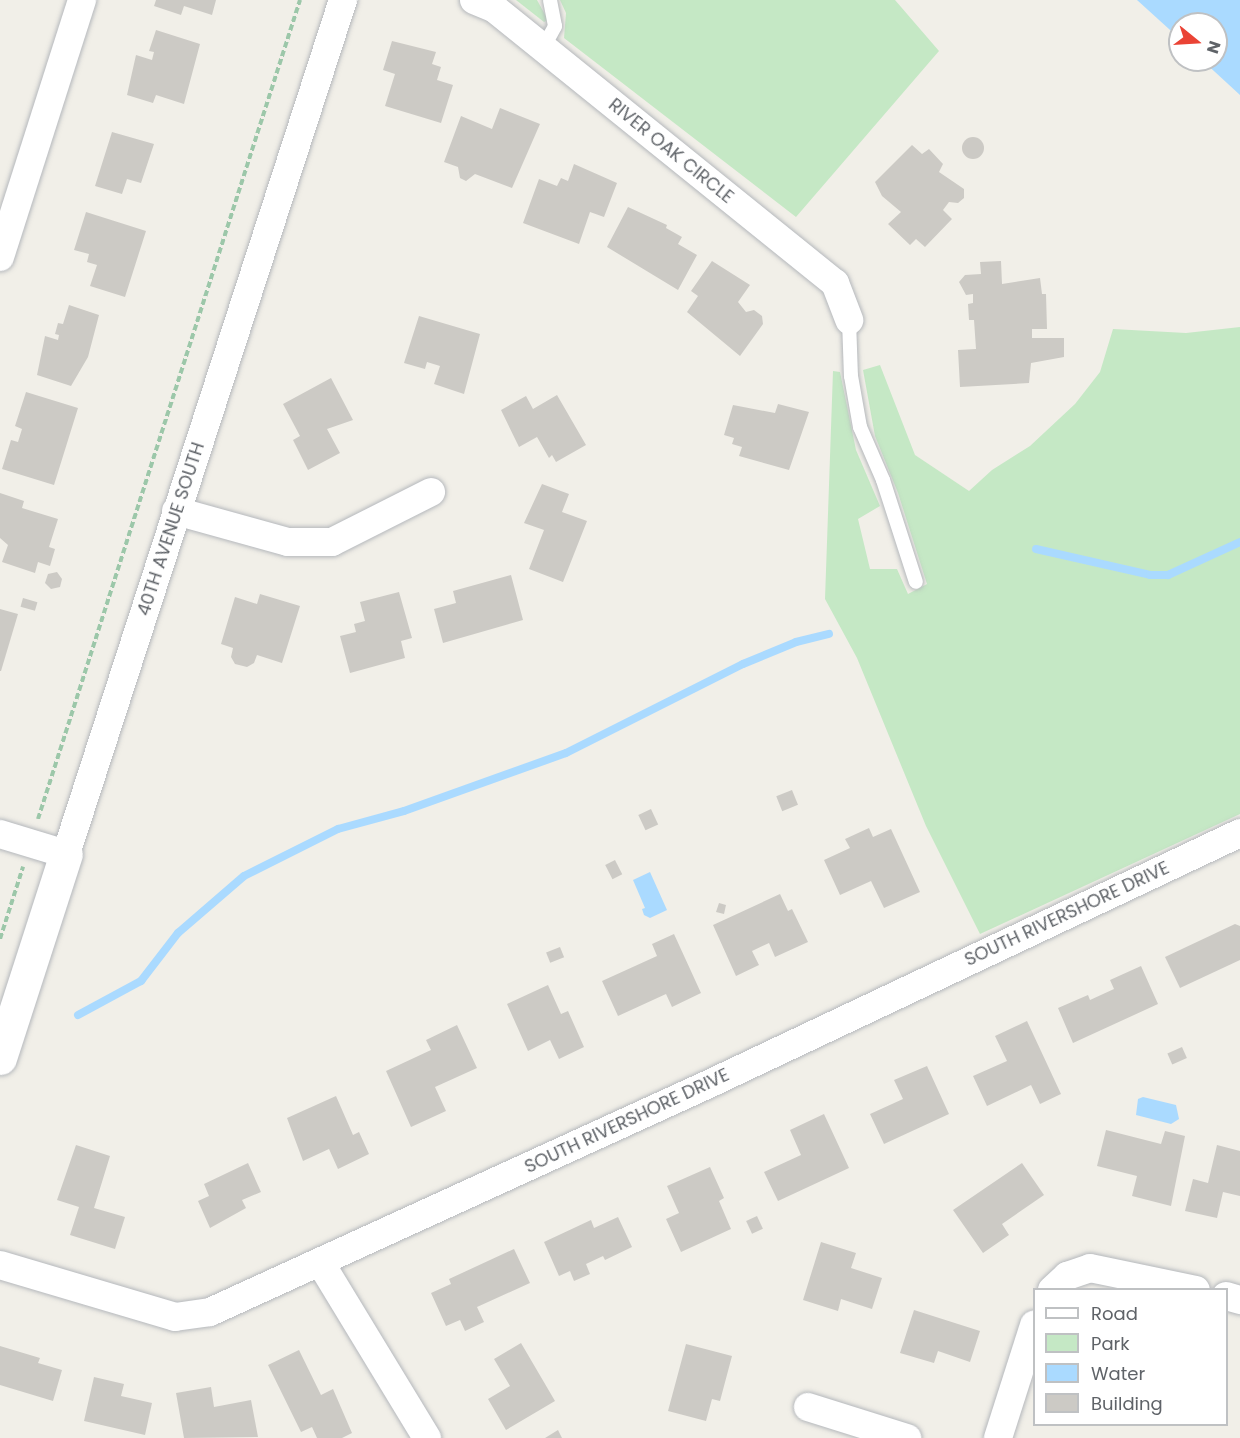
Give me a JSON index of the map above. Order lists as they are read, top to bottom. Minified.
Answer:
{"streets":{"street":["RIVER OAK CIRCLE","40TH AVENUE SOUTH","SOUTH RIVERSHORE DRIVE"]},"legend":["Road","Park","Water","Building"],"north":"right"}
